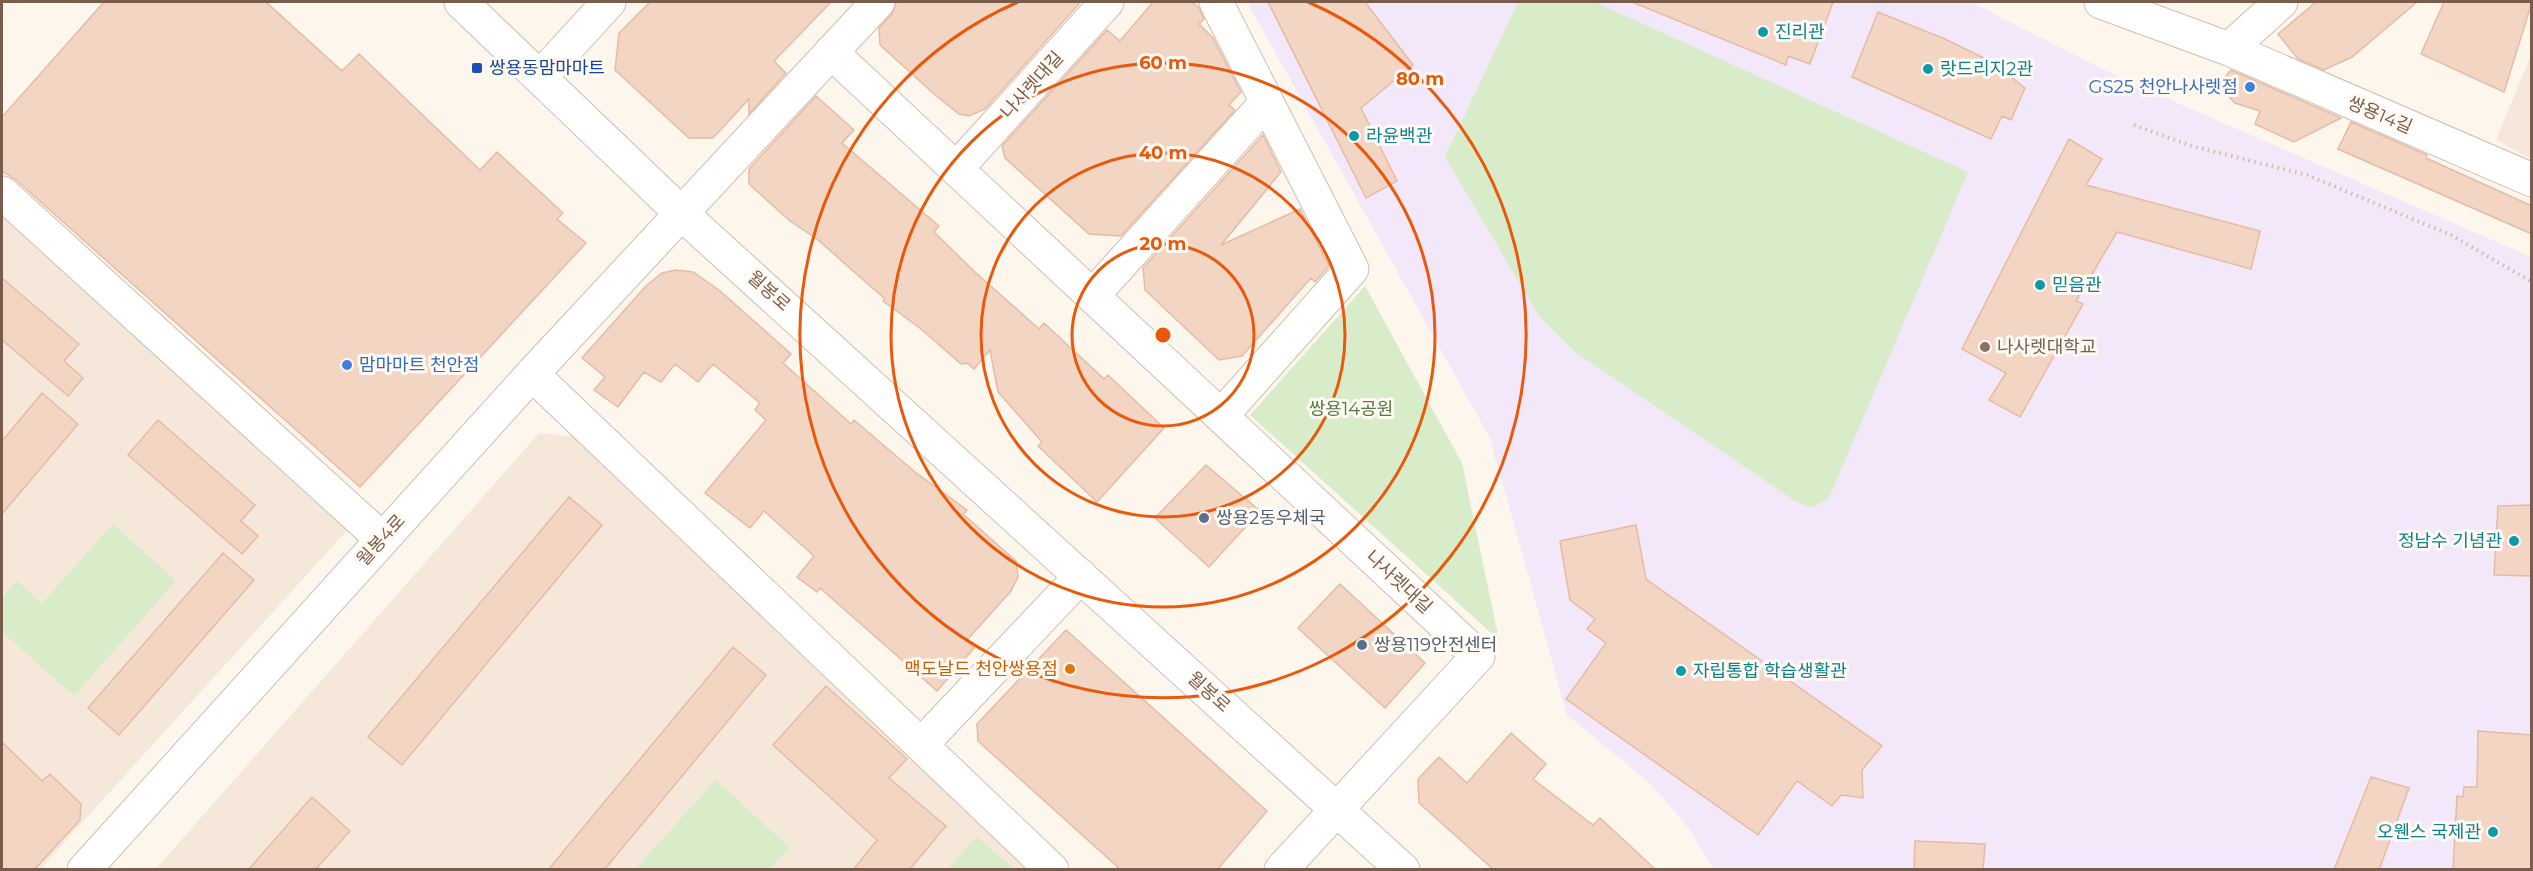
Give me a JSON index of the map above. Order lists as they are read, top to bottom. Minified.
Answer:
{"streets":{"street":["나사렛대길","쌍용14길","월봉로","월봉4로"]},"crossings":[["나사렛대길","월봉로"],["월봉로","월봉4로"]],"parks":["쌍용14공원"],"places":{"other":["진리관","랏드리지2관","GS25 천안나사렛점","라윤백관","믿음관","나사렛대학교","맘마마트 천안점","쌍용2동우체국","정남수 기념관","쌍용119안전센터","맥도날드 천안쌍용점","자립통합 학습생활관","오웬스 국제관"],"transit":["쌍용동맘마마트"]},"rings":["60 m","80 m","40 m","20 m"]}
